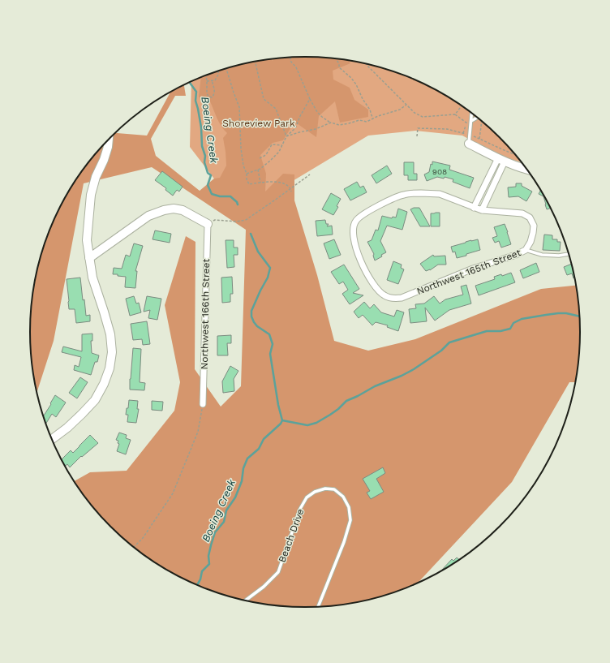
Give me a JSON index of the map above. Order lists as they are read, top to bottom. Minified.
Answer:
{"streets":{"street":["Northwest 165th Street","Northwest 166th Street"],"lane":["Beach Drive"]},"water":["Boeing Creek"],"parks":["Shoreview Park"],"house_numbers":["908"]}
